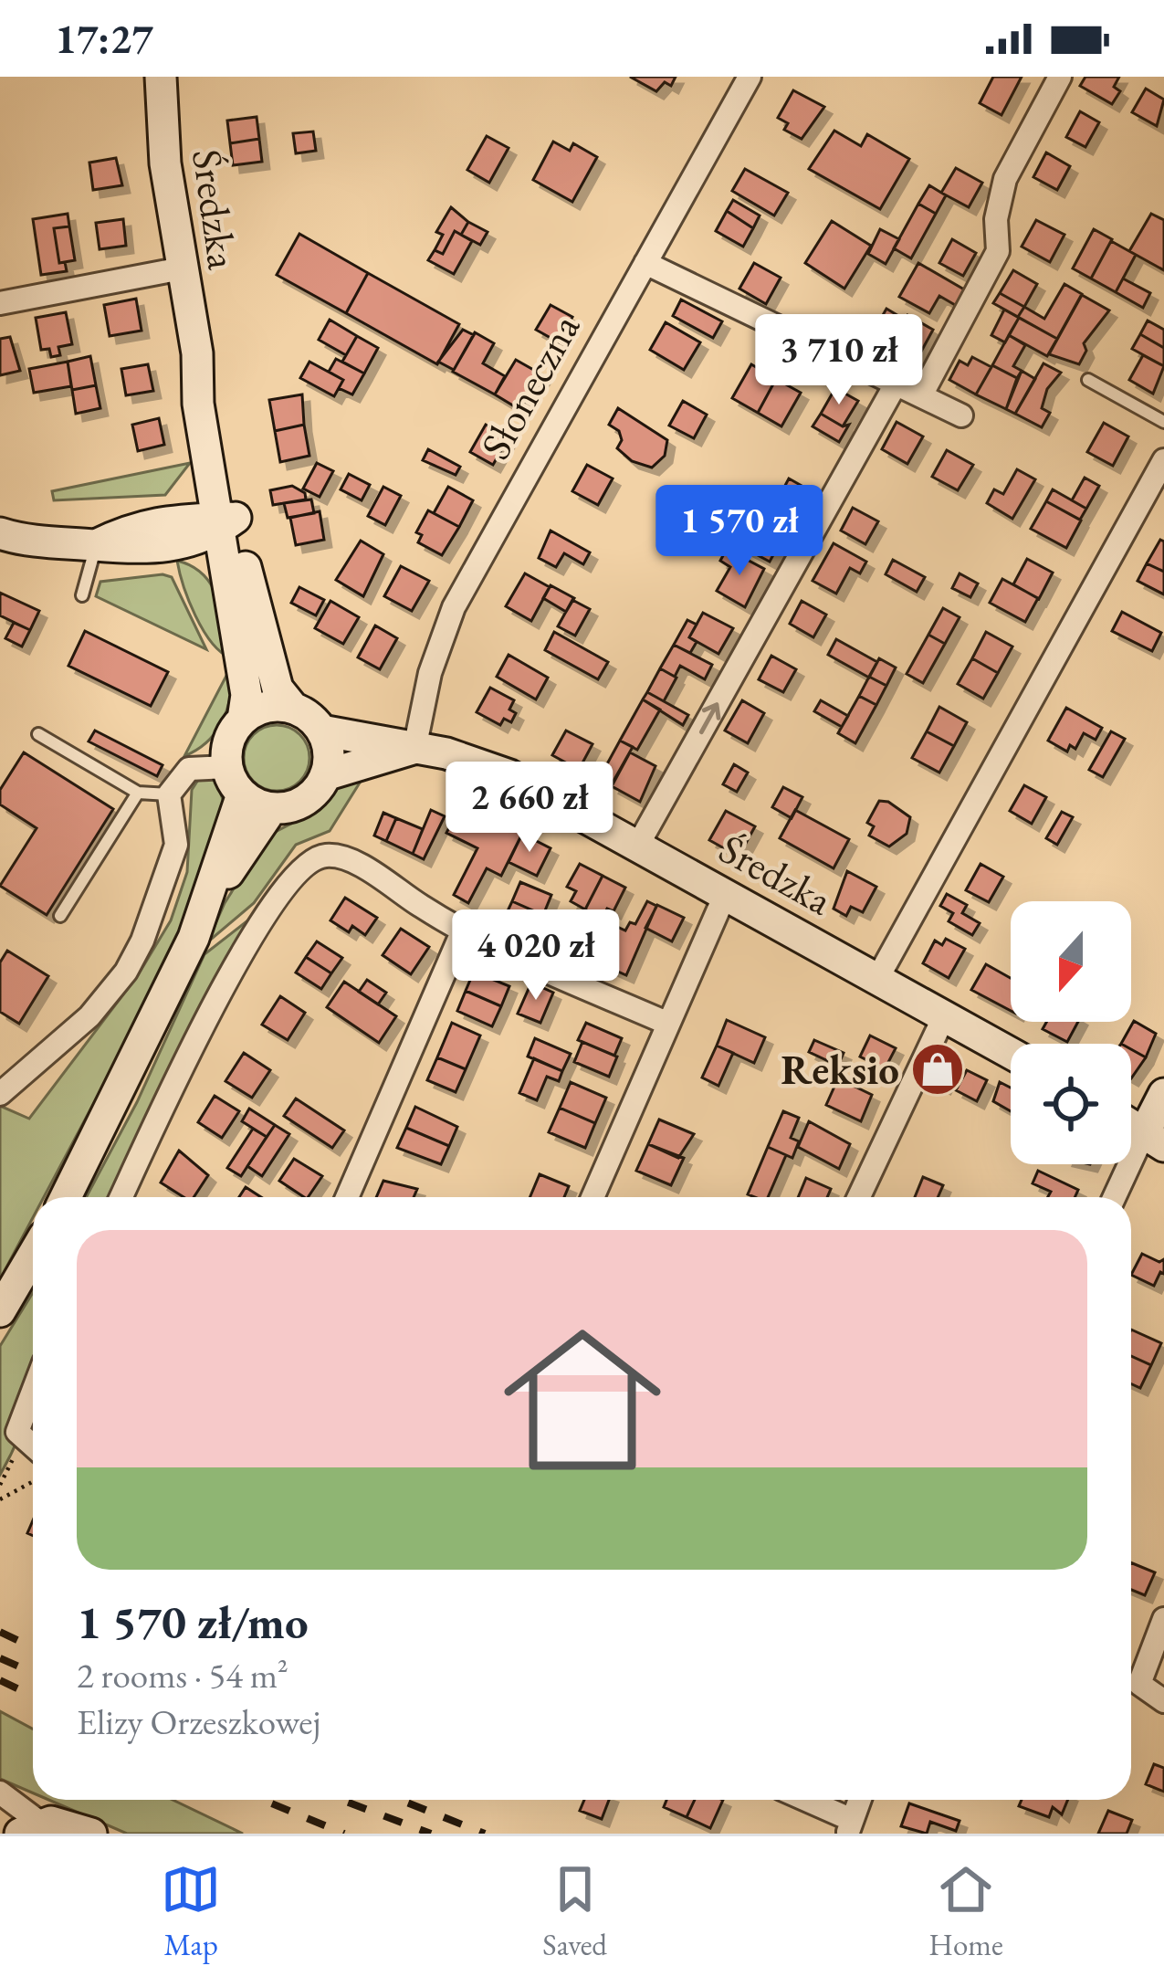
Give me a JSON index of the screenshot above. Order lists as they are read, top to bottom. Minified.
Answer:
{"streets":{"street":["Średzka","Słoneczna"]},"crossings":[["Średzka","Słoneczna"]],"places":{"shop":["Reksio"]},"north":"bottom","page":{"status":"17:27","price":["3 710 zł","1 570 zł","2 660 zł","4 020 zł"],"list":[{"name":"1 570 zł/mo","note":"2 rooms · 54 m² · Elizy Orzeszkowej"}],"tabs":["Map","Saved","Home"]}}
